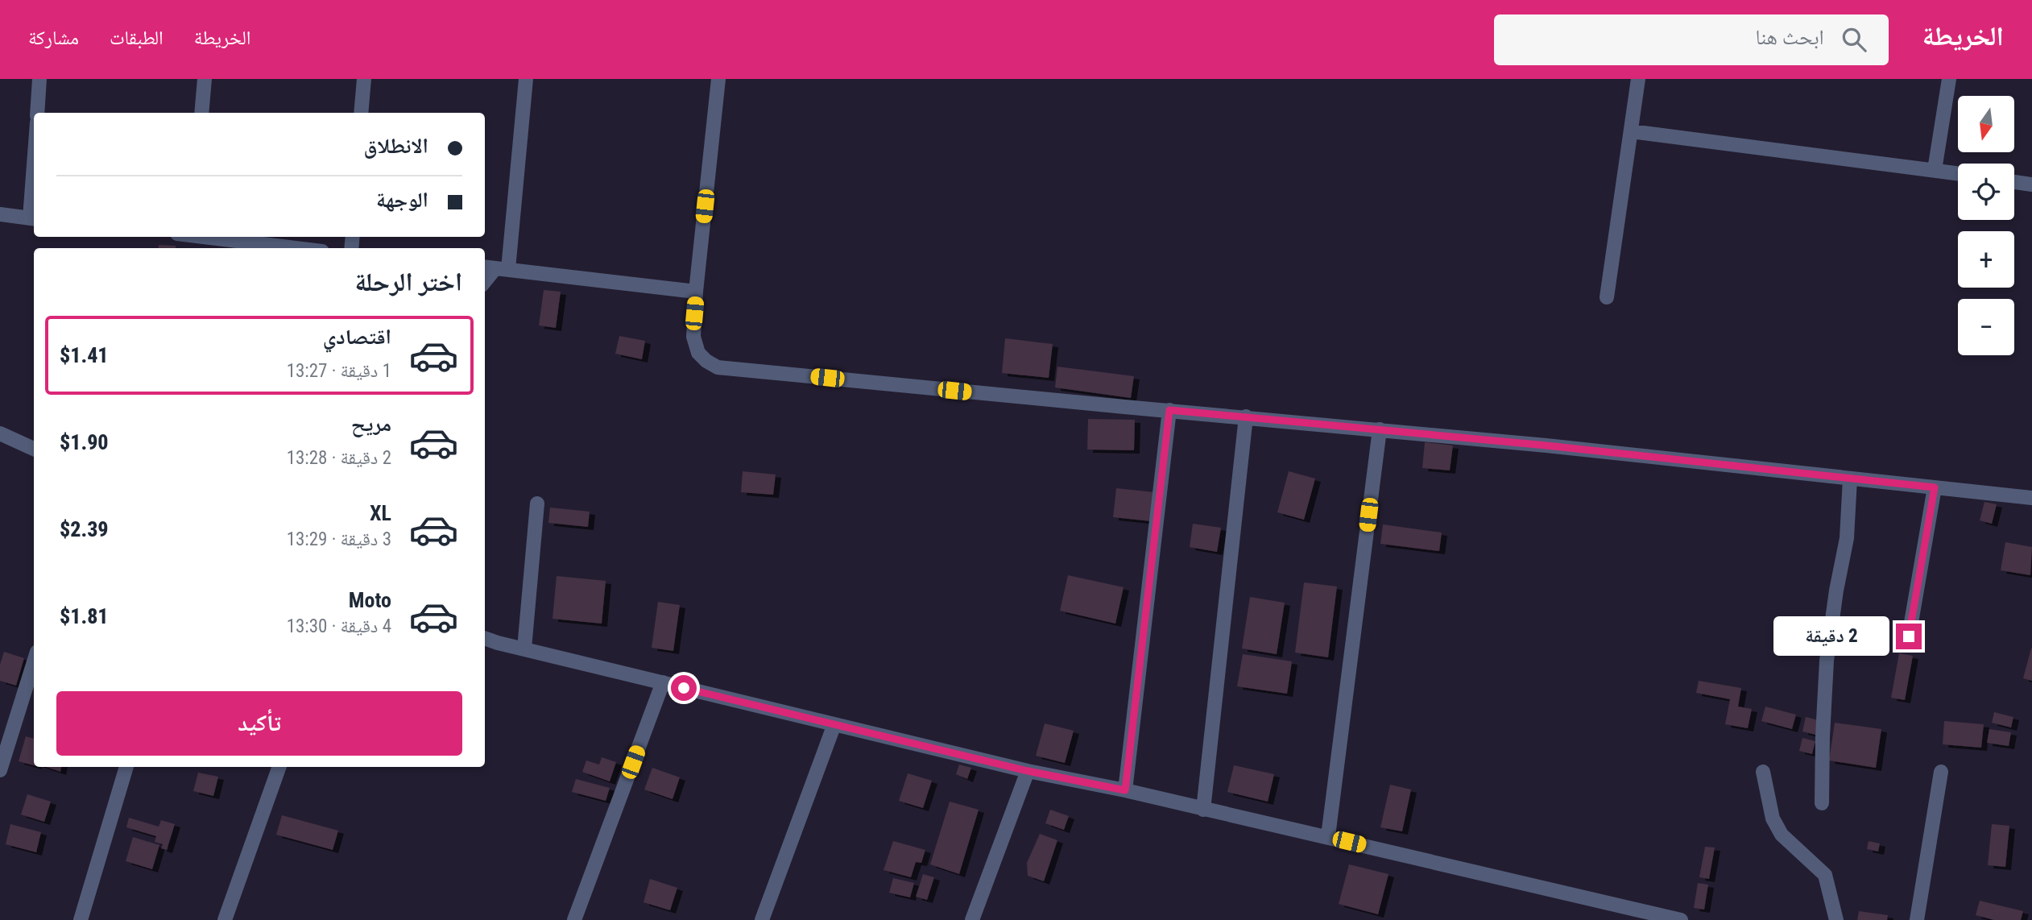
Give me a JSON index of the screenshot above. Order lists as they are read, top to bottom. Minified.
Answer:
{"north":"bottom","page":{"header":"الخريطة","search":"ابحث هنا","nav":["الخريطة","الطبقات","مشاركة"],"map_buttons":["+","−"],"banner":["الانطلاق","الوجهة"],"heading":"اختر الرحلة","list":[{"name":"اقتصادي","note":"1 دقيقة · 13:27","value":"$1.41"},{"name":"مريح","note":"2 دقيقة · 13:28","value":"$1.90"},{"name":"XL","note":"3 دقيقة · 13:29","value":"$2.39"},{"name":"Moto","note":"4 دقيقة · 13:30","value":"$1.81"}],"bubble":"2 دقيقة","buttons":"تأكيد"}}
